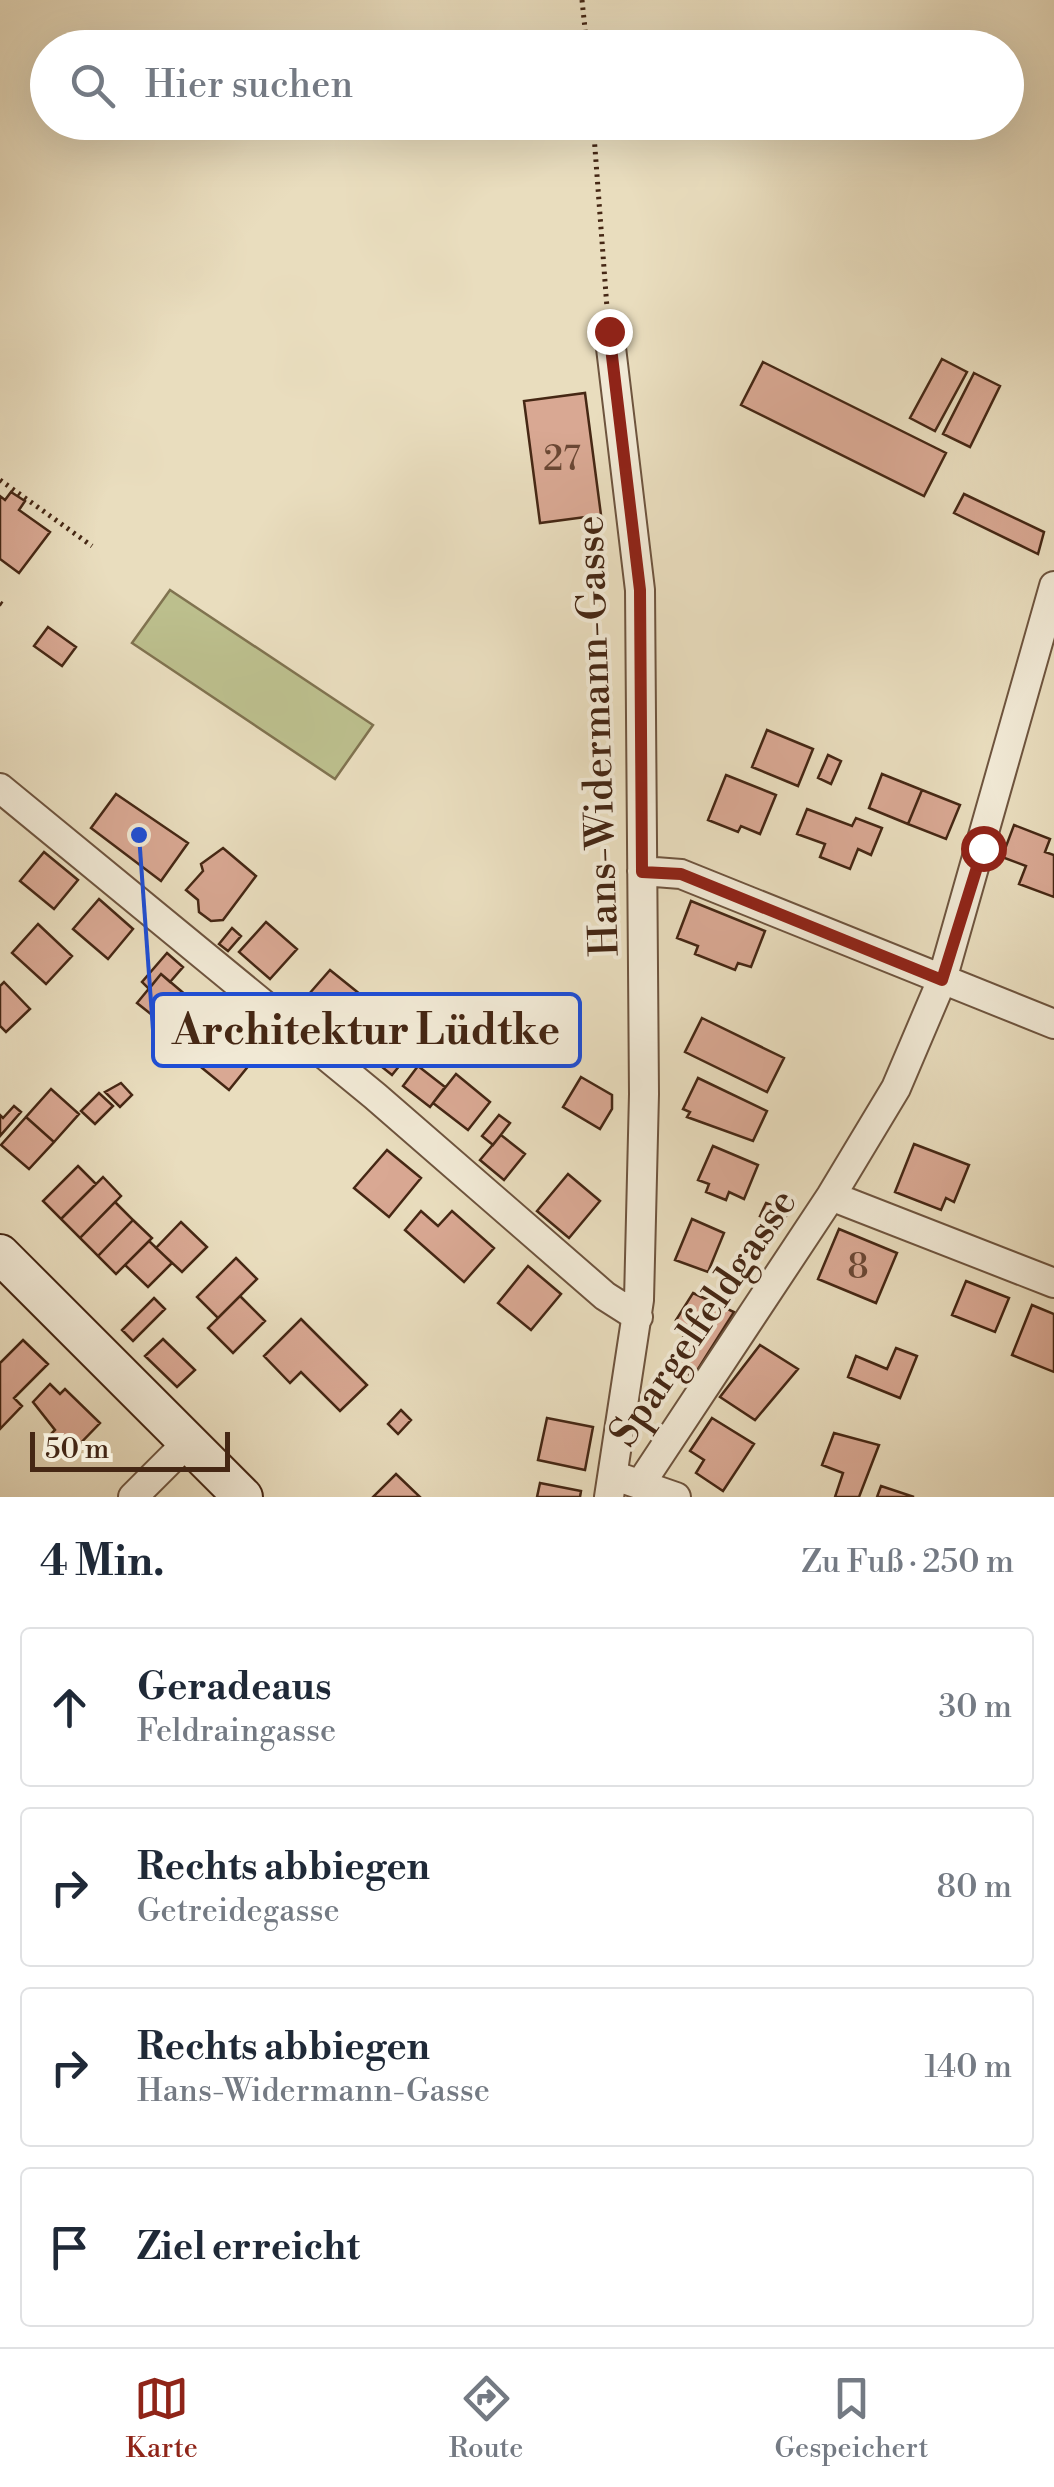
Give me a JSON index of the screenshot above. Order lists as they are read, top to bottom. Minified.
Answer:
{"streets":{"street":["Hans-Widermann-Gasse","Spargelfeldgasse"]},"places":["Architektur Lüdtke"],"house_numbers":["27","8"],"scale_bar":"50 m","page":{"search":"Hier suchen","scale":"50 m","heading":["4 Min.","Zu Fuß · 250 m"],"list":[["Geradeaus","Feldraingasse","30 m"],["Rechts abbiegen","Getreidegasse","80 m"],["Rechts abbiegen","Hans-Widermann-Gasse","140 m"],"Ziel erreicht"],"nav":["Karte","Route","Gespeichert"]}}
